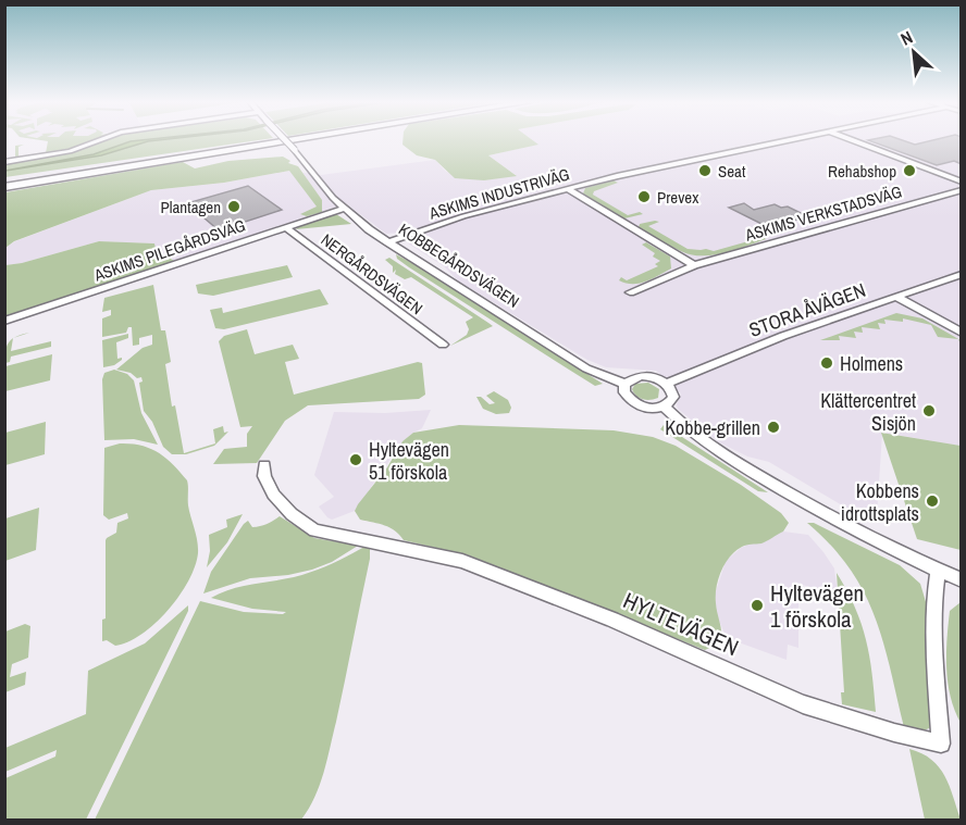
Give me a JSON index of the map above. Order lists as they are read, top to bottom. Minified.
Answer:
{"streets":{"street":["ASKIMS INDUSTRIVÄG","ASKIMS VERKSTADSVÄG","ASKIMS PILEGÅRDSVÄG","KOBBEGÅRDSVÄGEN","NERGÅRDSVÄGEN","STORA ÅVÄGEN","HYLTEVÄGEN"]},"crossings":[["ASKIMS INDUSTRIVÄG","KOBBEGÅRDSVÄGEN"],["ASKIMS PILEGÅRDSVÄG","KOBBEGÅRDSVÄGEN"],["ASKIMS PILEGÅRDSVÄG","NERGÅRDSVÄGEN"],["KOBBEGÅRDSVÄGEN","STORA ÅVÄGEN"]],"places":["Seat","Rehabshop","Prevex","Plantagen","Holmens","Klättercentret Sisjön","Kobbe-grillen","Hyltevägen 51 förskola","Kobbens idrottsplats","Hyltevägen 1 förskola"],"north":"top left"}
